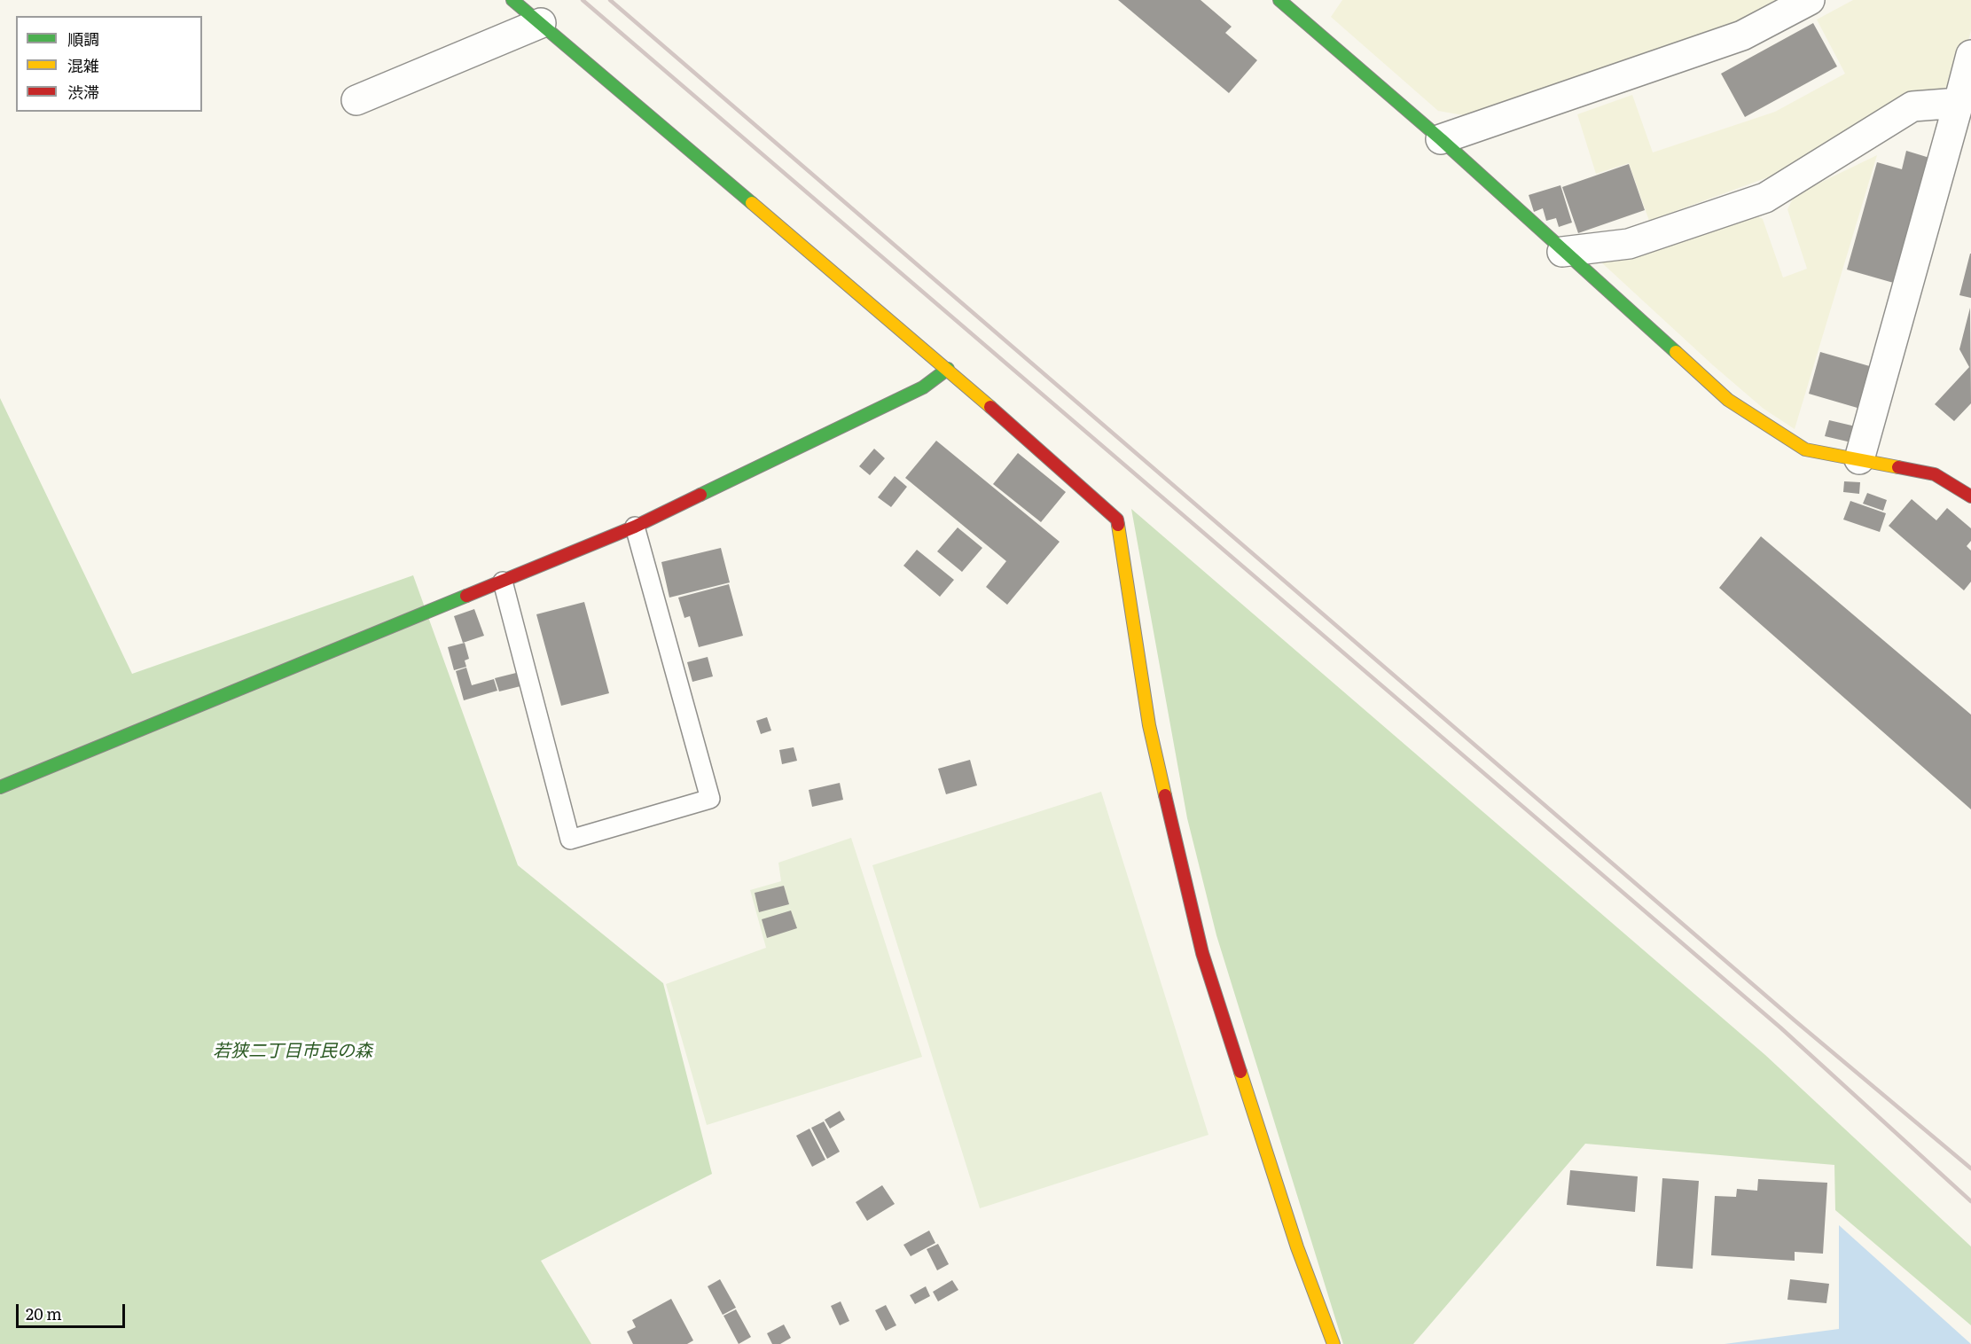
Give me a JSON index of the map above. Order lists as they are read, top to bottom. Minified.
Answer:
{"parks":["若狭二丁目市民の森"],"legend":["順調","混雑","渋滞"],"scale_bar":"20 m"}
